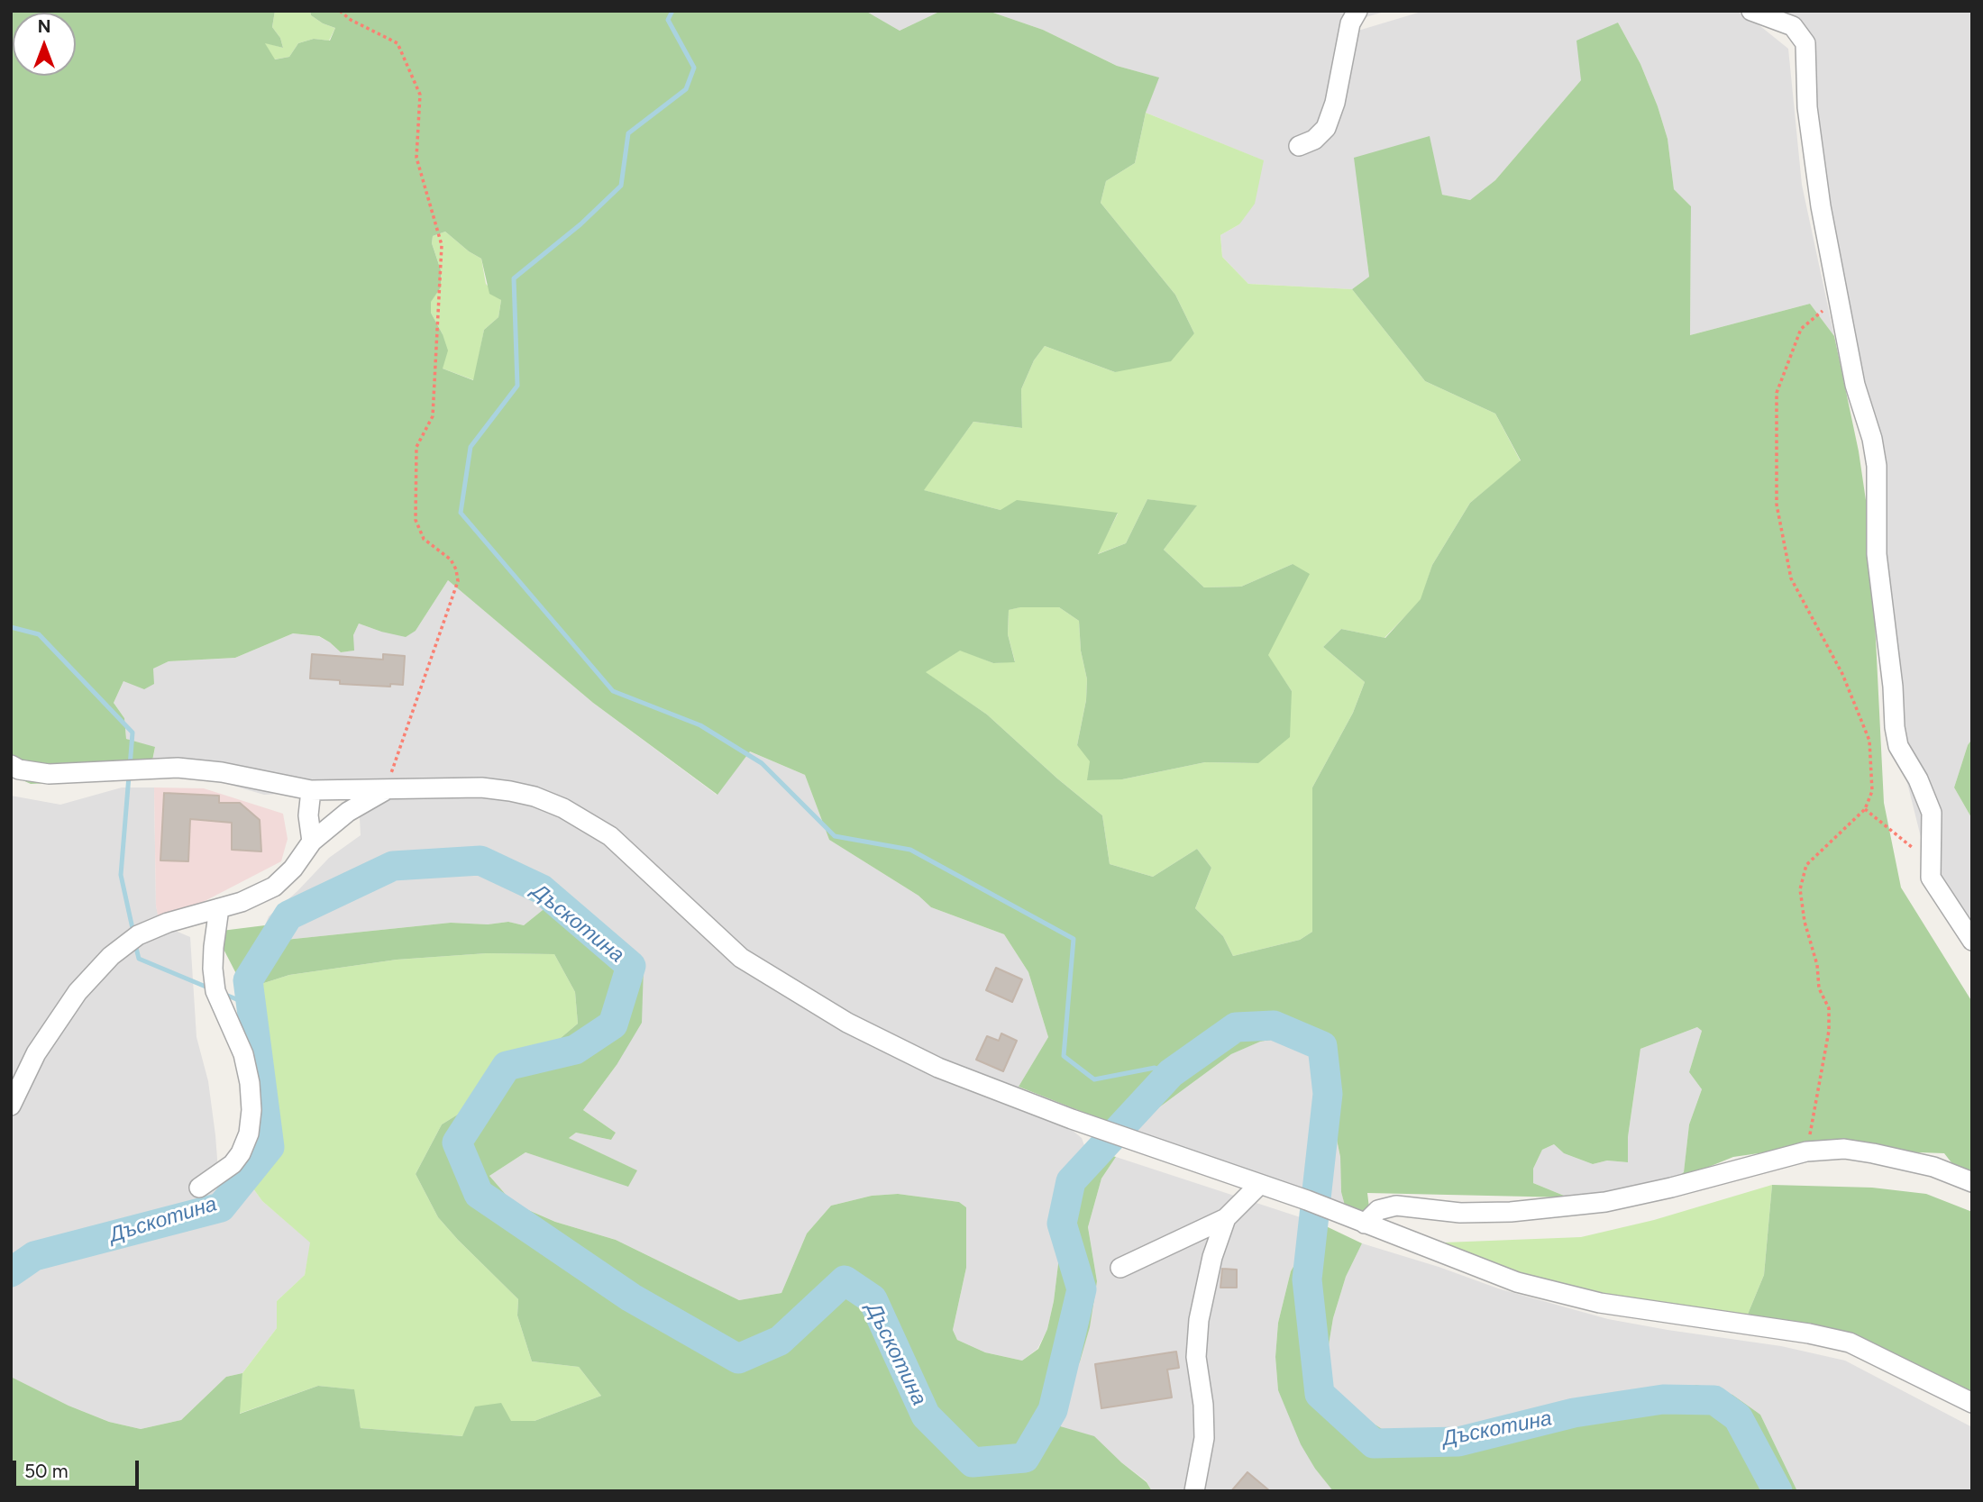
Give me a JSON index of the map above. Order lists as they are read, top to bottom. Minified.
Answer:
{"water":["Дъскотина"],"scale_bar":"50 m","north":"top"}
